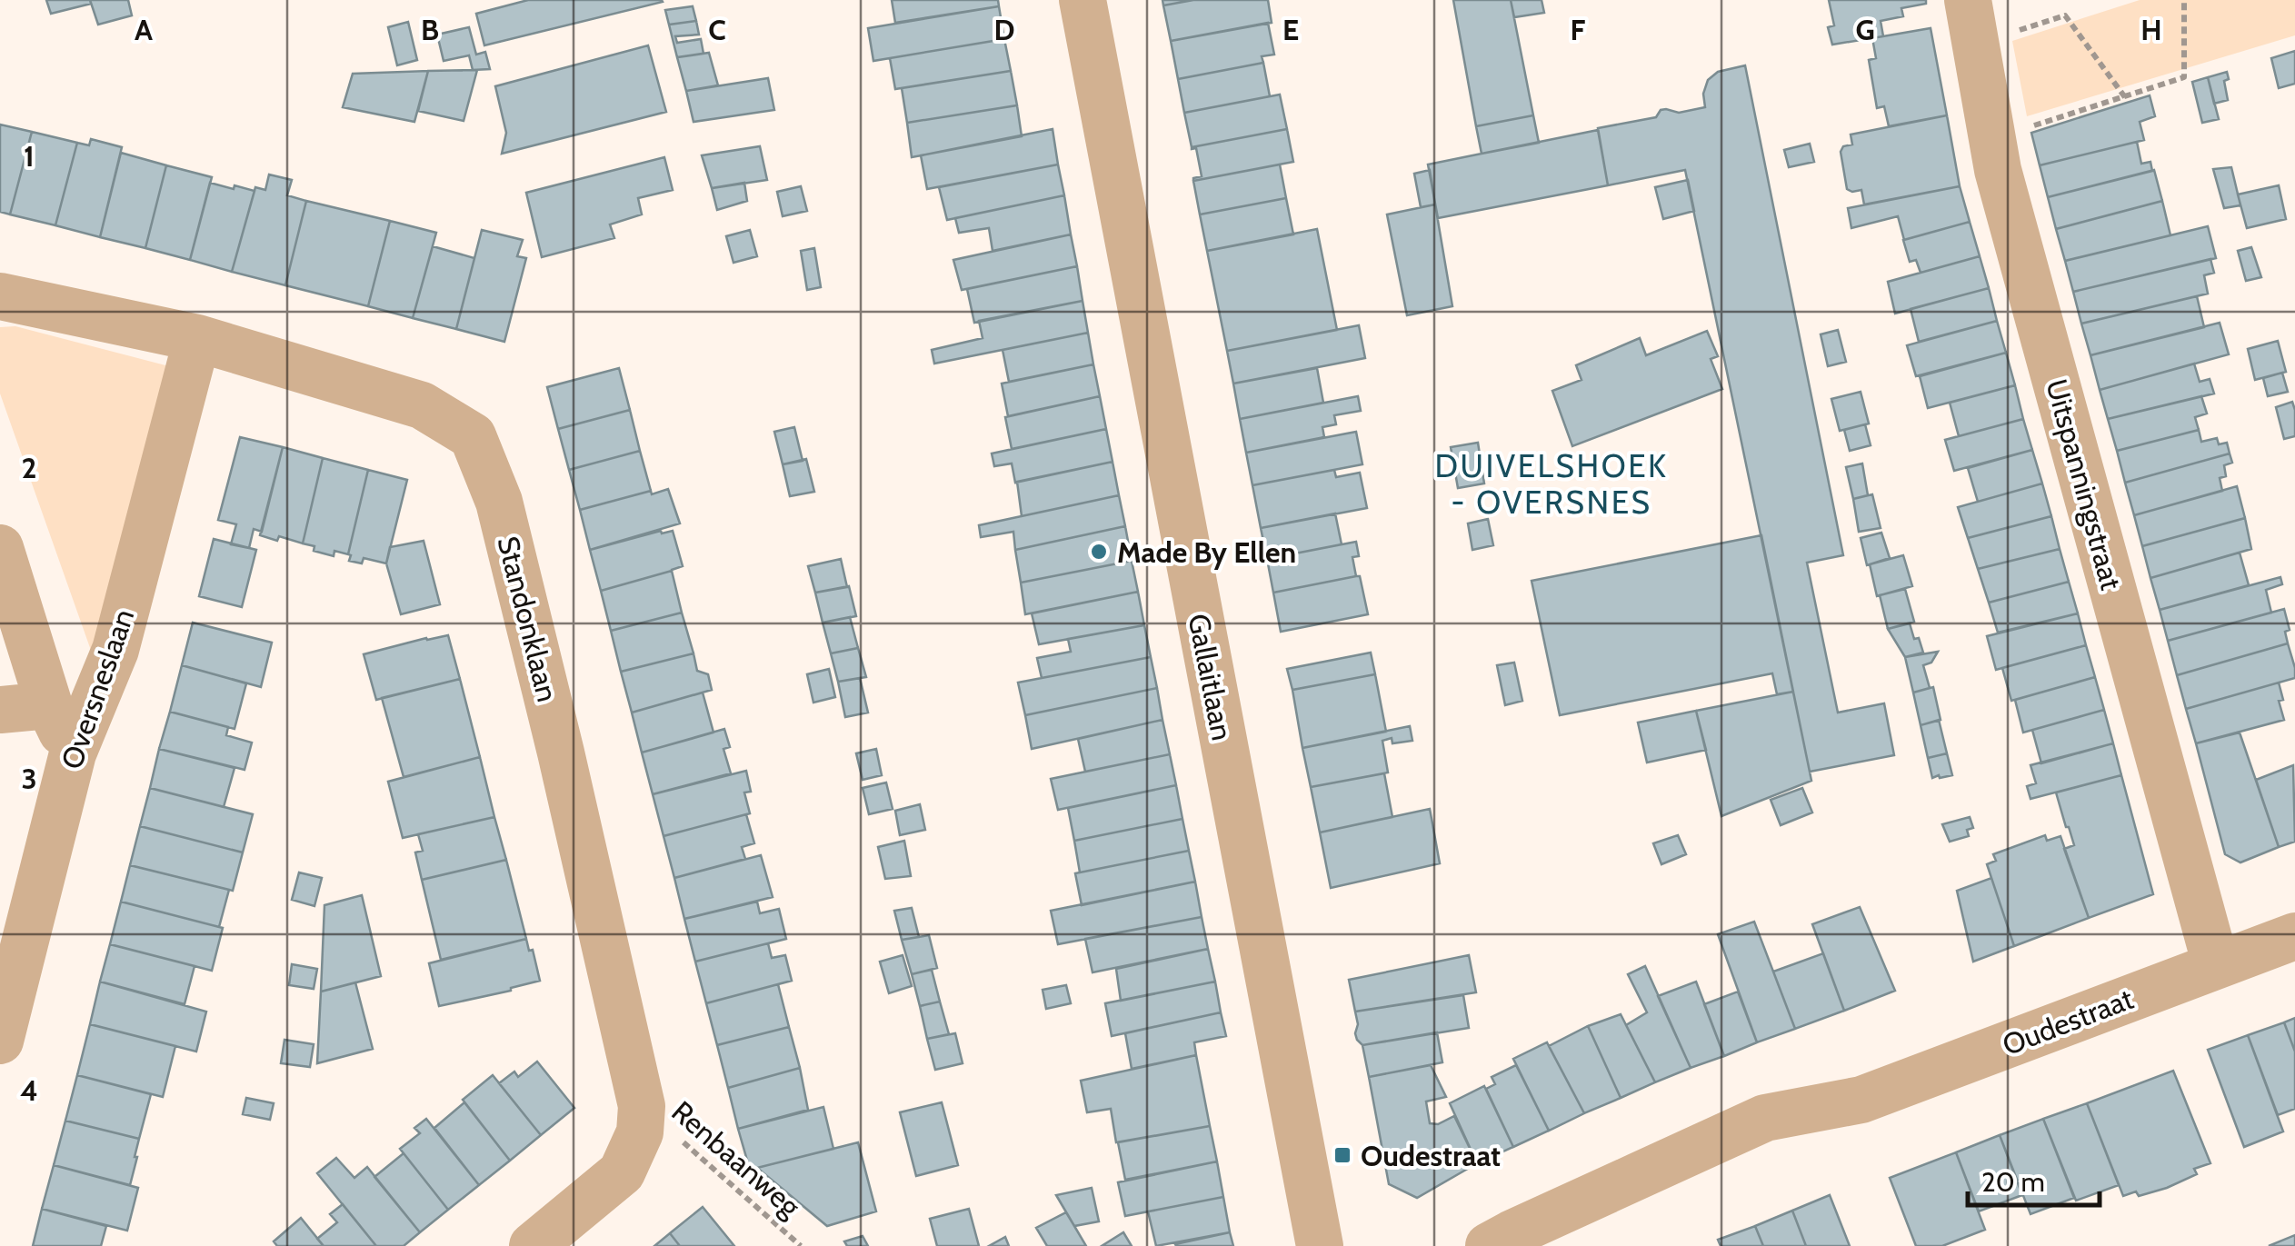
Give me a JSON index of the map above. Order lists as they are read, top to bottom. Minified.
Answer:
{"streets":{"street":["Uitspanningstraat","Standonklaan","Gallaitlaan","Oversneslaan","Oudestraat"],"path":["Renbaanweg"]},"crossings":[["Uitspanningstraat","Oudestraat"],["Standonklaan","Oversneslaan"],["Standonklaan","Renbaanweg"]],"districts":["DUIVELSHOEK - OVERSNES"],"places":{"other":["Made By Ellen"],"transit":["Oudestraat"]},"scale_bar":"20 m","grid":{"columns":["A","B","C","D","E","F","G","H"],"rows":["1","2","3","4"]}}
